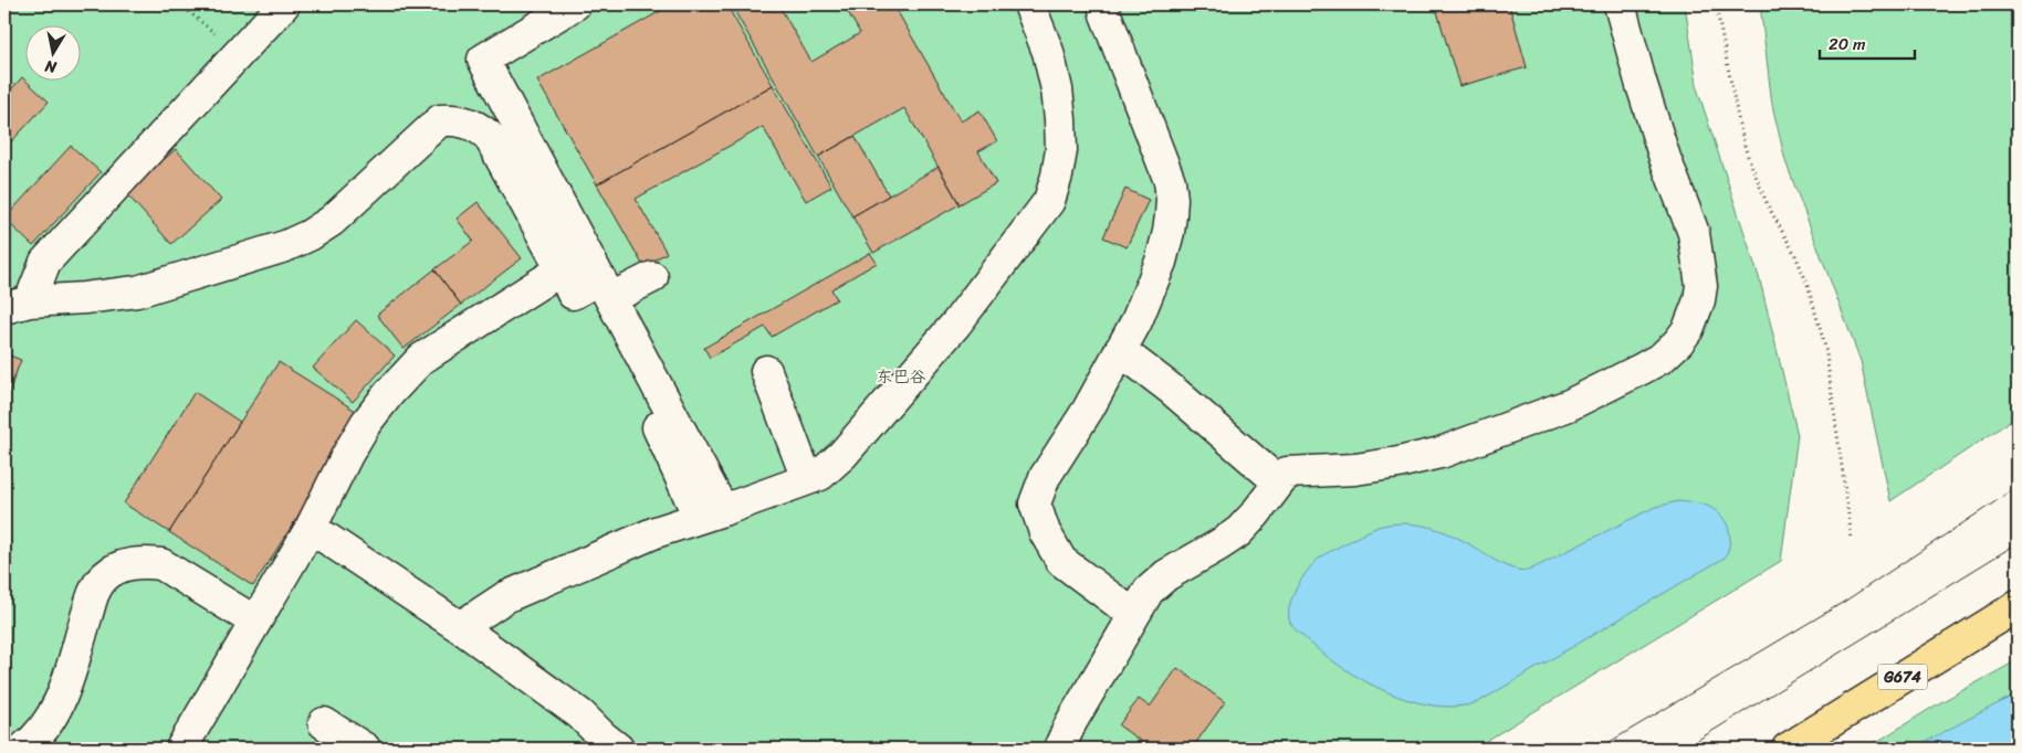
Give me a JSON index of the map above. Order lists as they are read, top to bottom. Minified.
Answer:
{"streets":{"highway":["G674"]},"parks":["东巴谷"],"scale_bar":"20 m","north":"bottom"}
